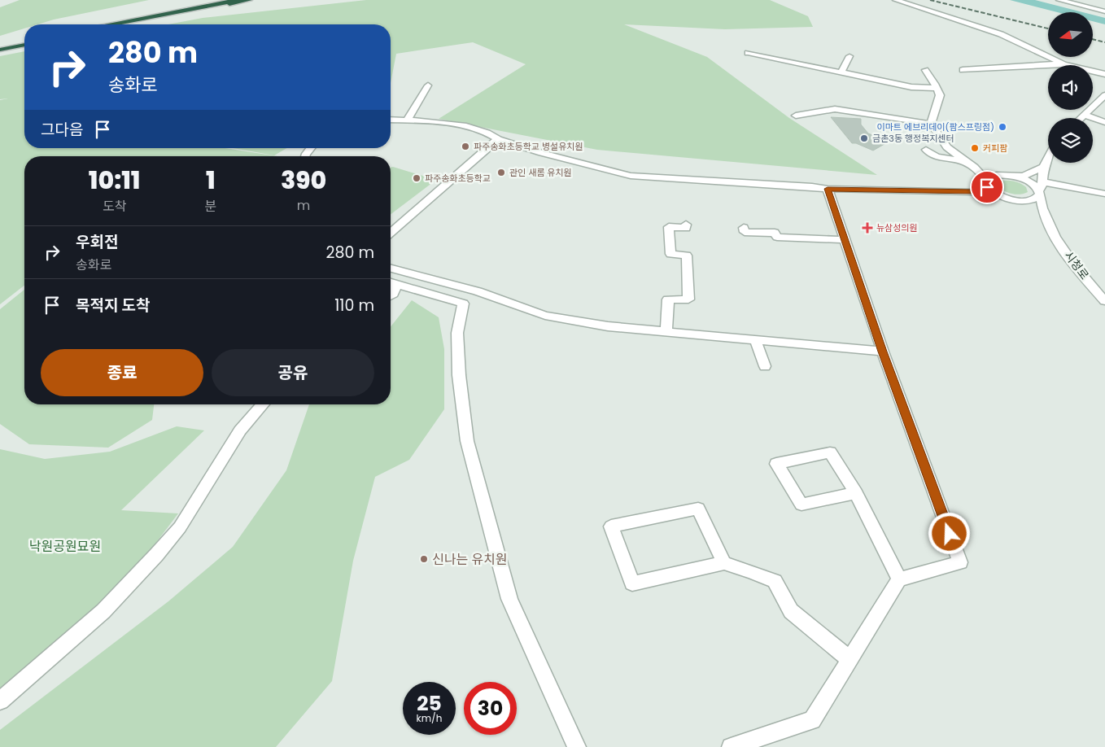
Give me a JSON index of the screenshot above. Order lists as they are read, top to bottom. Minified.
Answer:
{"streets":{"street":["시청로"]},"parks":["낙원공원묘원"],"places":{"other":["이마트 에브리데이(팜스프링점)","금촌3동 행정복지센터","파주송화초등학교 병설유치원","커피팜","관인 새롬 유치원","파주송화초등학교","신나는 유치원"],"health":["뉴삼성의원"]},"north":"left","page":{"turn":["280 m","송화로"],"then":"그다음","eta":["10:11","도착","1","분","390","m"],"list":[{"name":"우회전","note":"송화로","value":"280 m"},{"name":"목적지 도착","value":"110 m"}],"buttons":["종료","공유"],"speed":"25 km/h","limit":"30"}}
